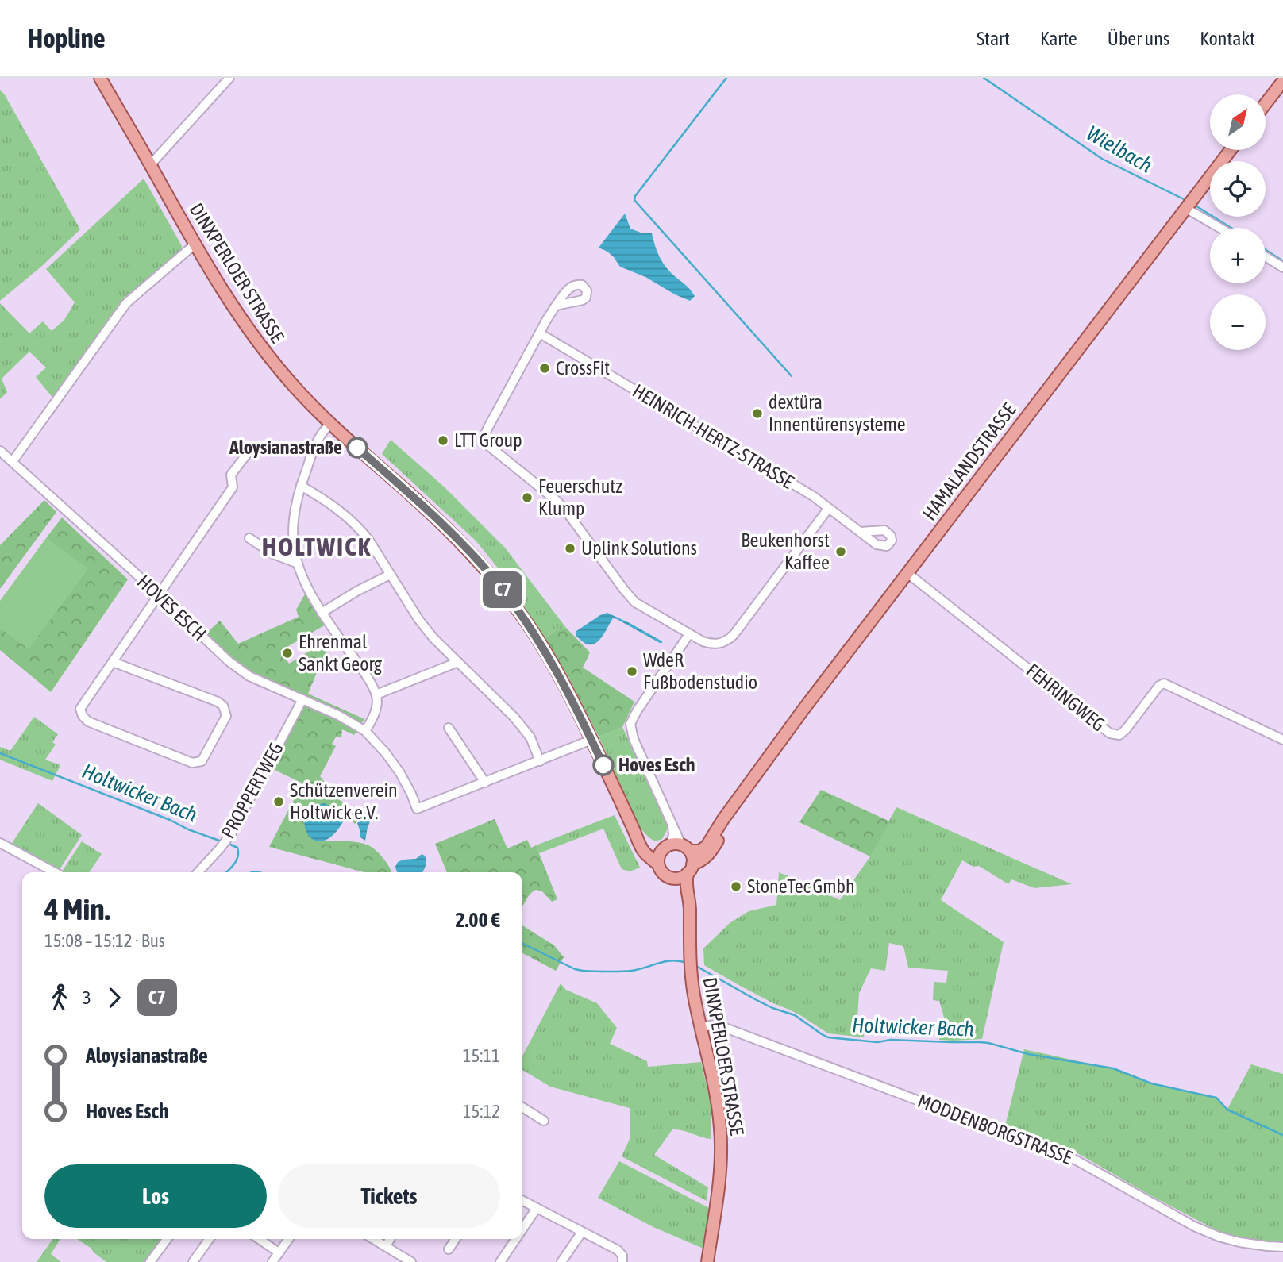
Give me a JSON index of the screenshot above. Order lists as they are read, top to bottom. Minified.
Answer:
{"streets":{"main road":["DINXPERLOER STRASSE","HAMALANDSTRASSE"],"street":["HEINRICH-HERTZ-STRASSE","HOVES ESCH","FEHRINGWEG","PROPPERTWEG","MODDENBORGSTRASSE"]},"crossings":[["DINXPERLOER STRASSE","HAMALANDSTRASSE"],["DINXPERLOER STRASSE","HOVES ESCH"],["DINXPERLOER STRASSE","MODDENBORGSTRASSE"],["HAMALANDSTRASSE","FEHRINGWEG"],["HOVES ESCH","PROPPERTWEG"]],"districts":["HOLTWICK"],"water":["Wielbach","Holtwicker Bach"],"places":["CrossFit","dextüra Innentürensysteme","LTT Group","Aloysianastraße","Feuerschutz Klump","Uplink Solutions","Beukenhorst Kaffee","Ehrenmal Sankt Georg","WdeR Fußbodenstudio","Hoves Esch","Schützenverein Holtwick e.V.","StoneTec Gmbh"],"lines":["bus line C7"],"north":"top right","page":{"header":"Hopline","nav":["Start","Karte","Über uns","Kontakt"],"on_map":"C7","map_buttons":["+","−"],"heading":["4 Min.","15:08 – 15:12 · Bus","2.00 €"],"legs":["3","C7"],"list":[{"name":"Aloysianastraße","value":"15:11"},{"name":"Hoves Esch","value":"15:12"}],"buttons":["Los","Tickets"]}}
